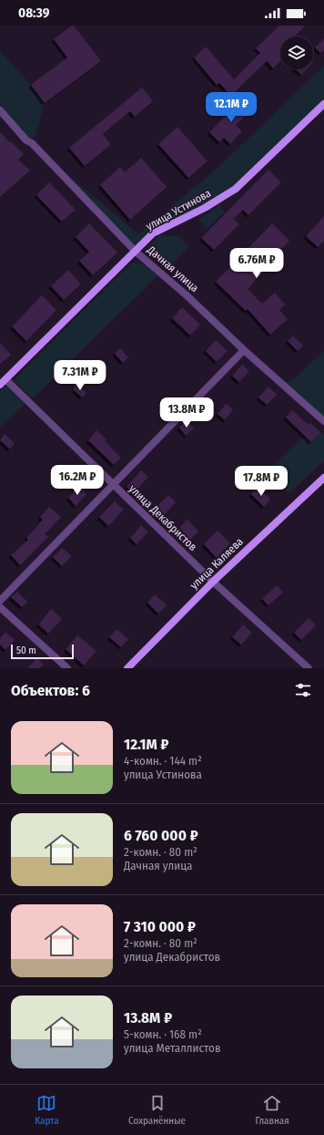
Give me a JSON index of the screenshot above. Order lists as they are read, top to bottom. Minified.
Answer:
{"streets":{"street":["улица Устинова","Дачная улица","улица Декабристов","улица Каляева"]},"crossings":[["улица Устинова","Дачная улица"],["улица Устинова","улица Декабристов"],["улица Декабристов","улица Каляева"]],"scale_bar":"50 m","page":{"status":"08:39","price":["12.1M ₽","6.76M ₽","7.31M ₽","13.8M ₽","16.2M ₽","17.8M ₽"],"scale":"50 m","heading":"Объектов: 6","list":[{"name":"12.1M ₽","note":"4-комн. · 144 m² · улица Устинова"},{"name":"6 760 000 ₽","note":"2-комн. · 80 m² · Дачная улица"},{"name":"7 310 000 ₽","note":"2-комн. · 80 m² · улица Декабристов"},{"name":"13.8M ₽","note":"5-комн. · 168 m² · улица Металлистов"}],"tabs":["Карта","Сохранённые","Главная"]}}
